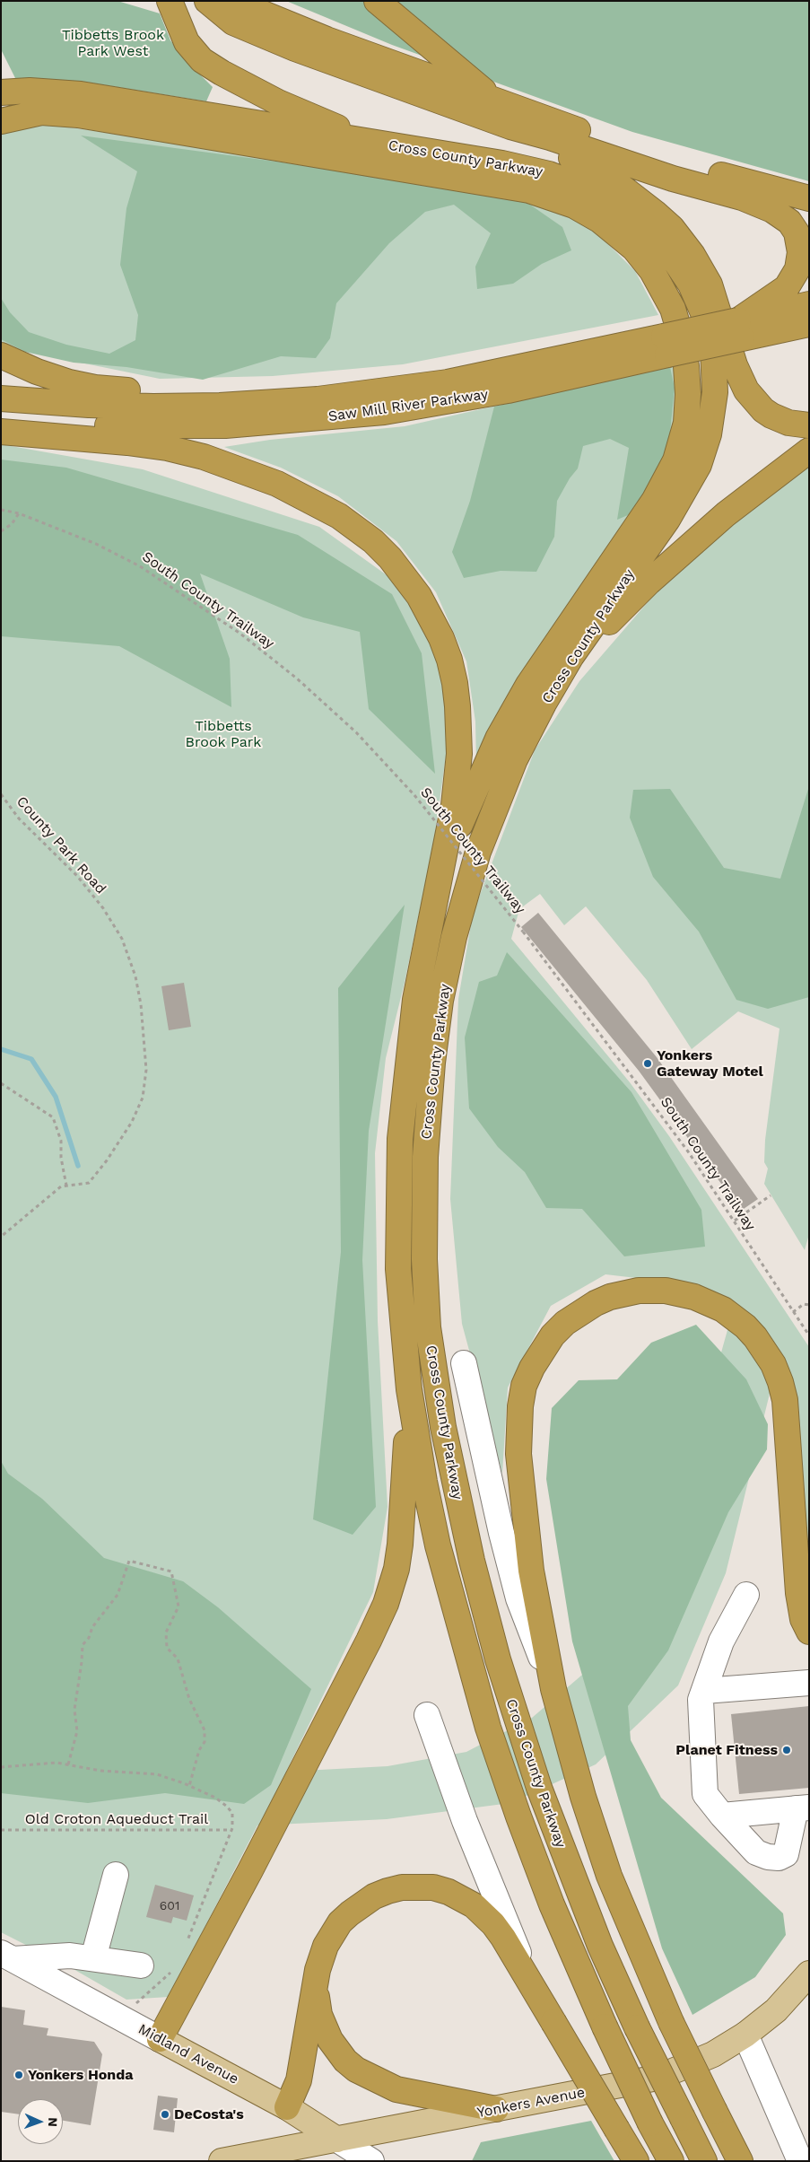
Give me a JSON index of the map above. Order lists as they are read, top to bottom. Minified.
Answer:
{"streets":{"highway":["Cross County Parkway","Saw Mill River Parkway"],"main road":["Midland Avenue","Yonkers Avenue"],"path":["South County Trailway","County Park Road","Old Croton Aqueduct Trail"]},"crossings":[["Midland Avenue","Yonkers Avenue"]],"parks":["Tibbetts Brook Park West","Tibbetts Brook Park"],"places":["Yonkers Gateway Motel","Planet Fitness","Yonkers Honda","DeCosta's"],"house_numbers":["601"],"north":"right"}
